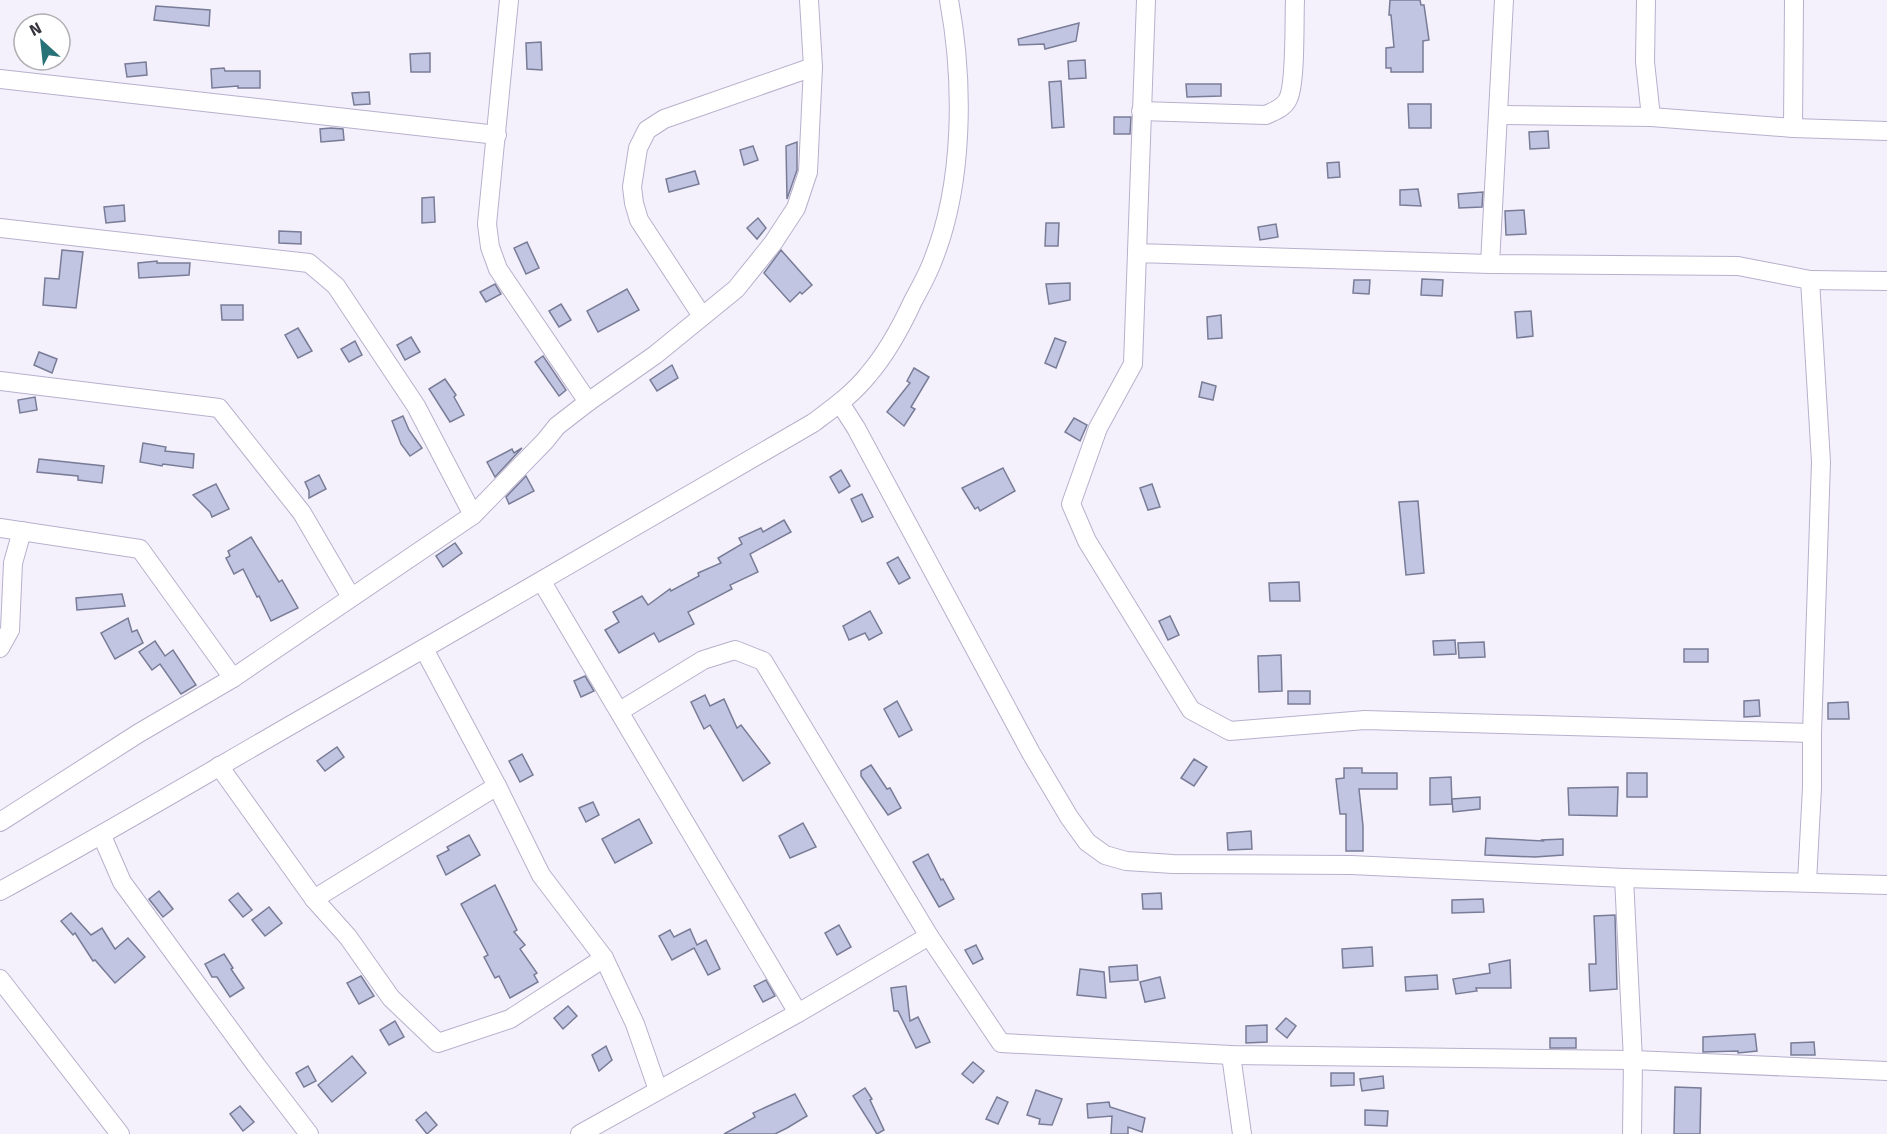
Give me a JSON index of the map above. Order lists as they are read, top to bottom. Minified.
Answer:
{"north":"top left"}
